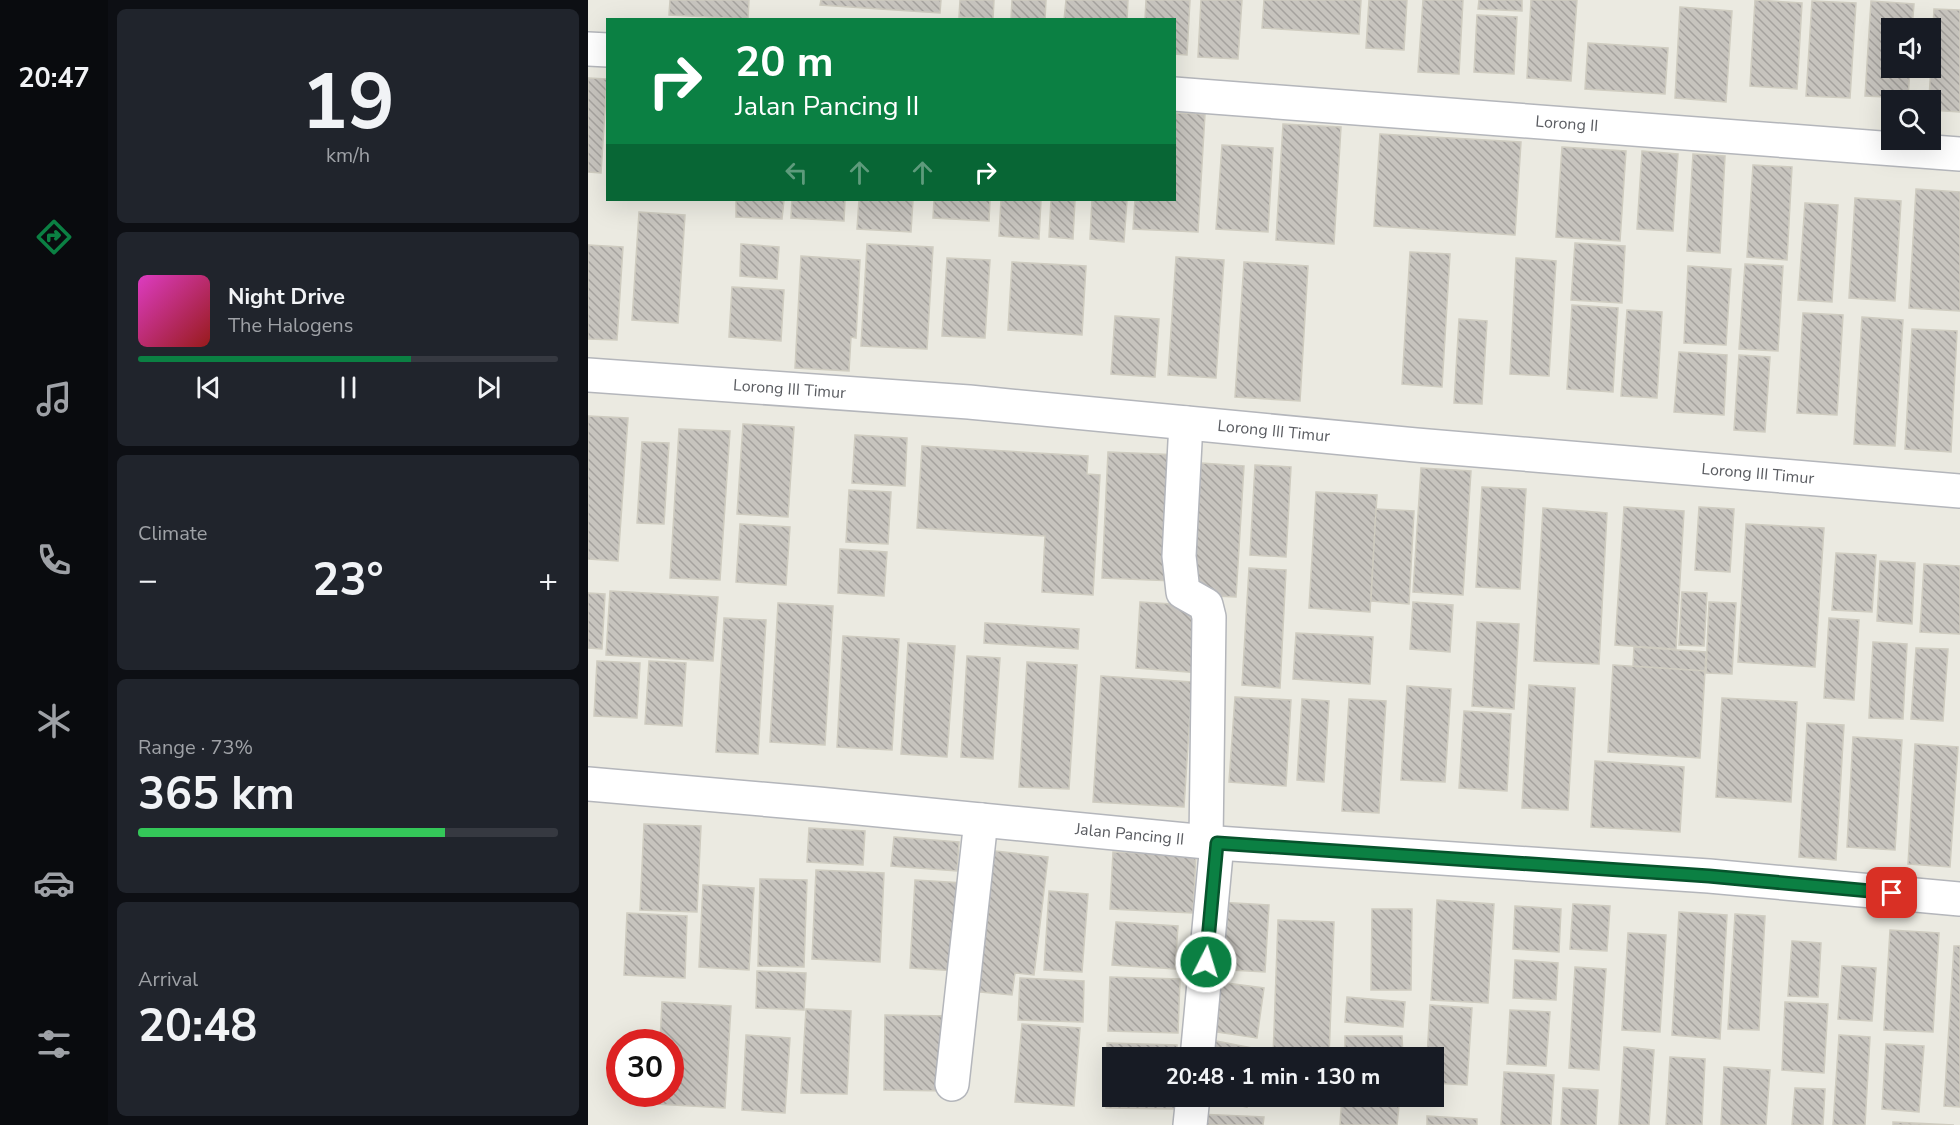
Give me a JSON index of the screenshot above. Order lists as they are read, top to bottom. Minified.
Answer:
{"streets":{"street":["Lorong II","Lorong III Timur","Jalan Pancing II"]},"page":{"tabs":"20:47","tile":[["19","km/h"],"Climate",["Range · 73%","365 km"],["Arrival","20:48"]],"turn":["20 m","Jalan Pancing II"],"song":["Night Drive","The Halogens"],"heat":["−","23°","+"],"limit":"30","trip":"20:48 · 1 min · 130 m"}}
